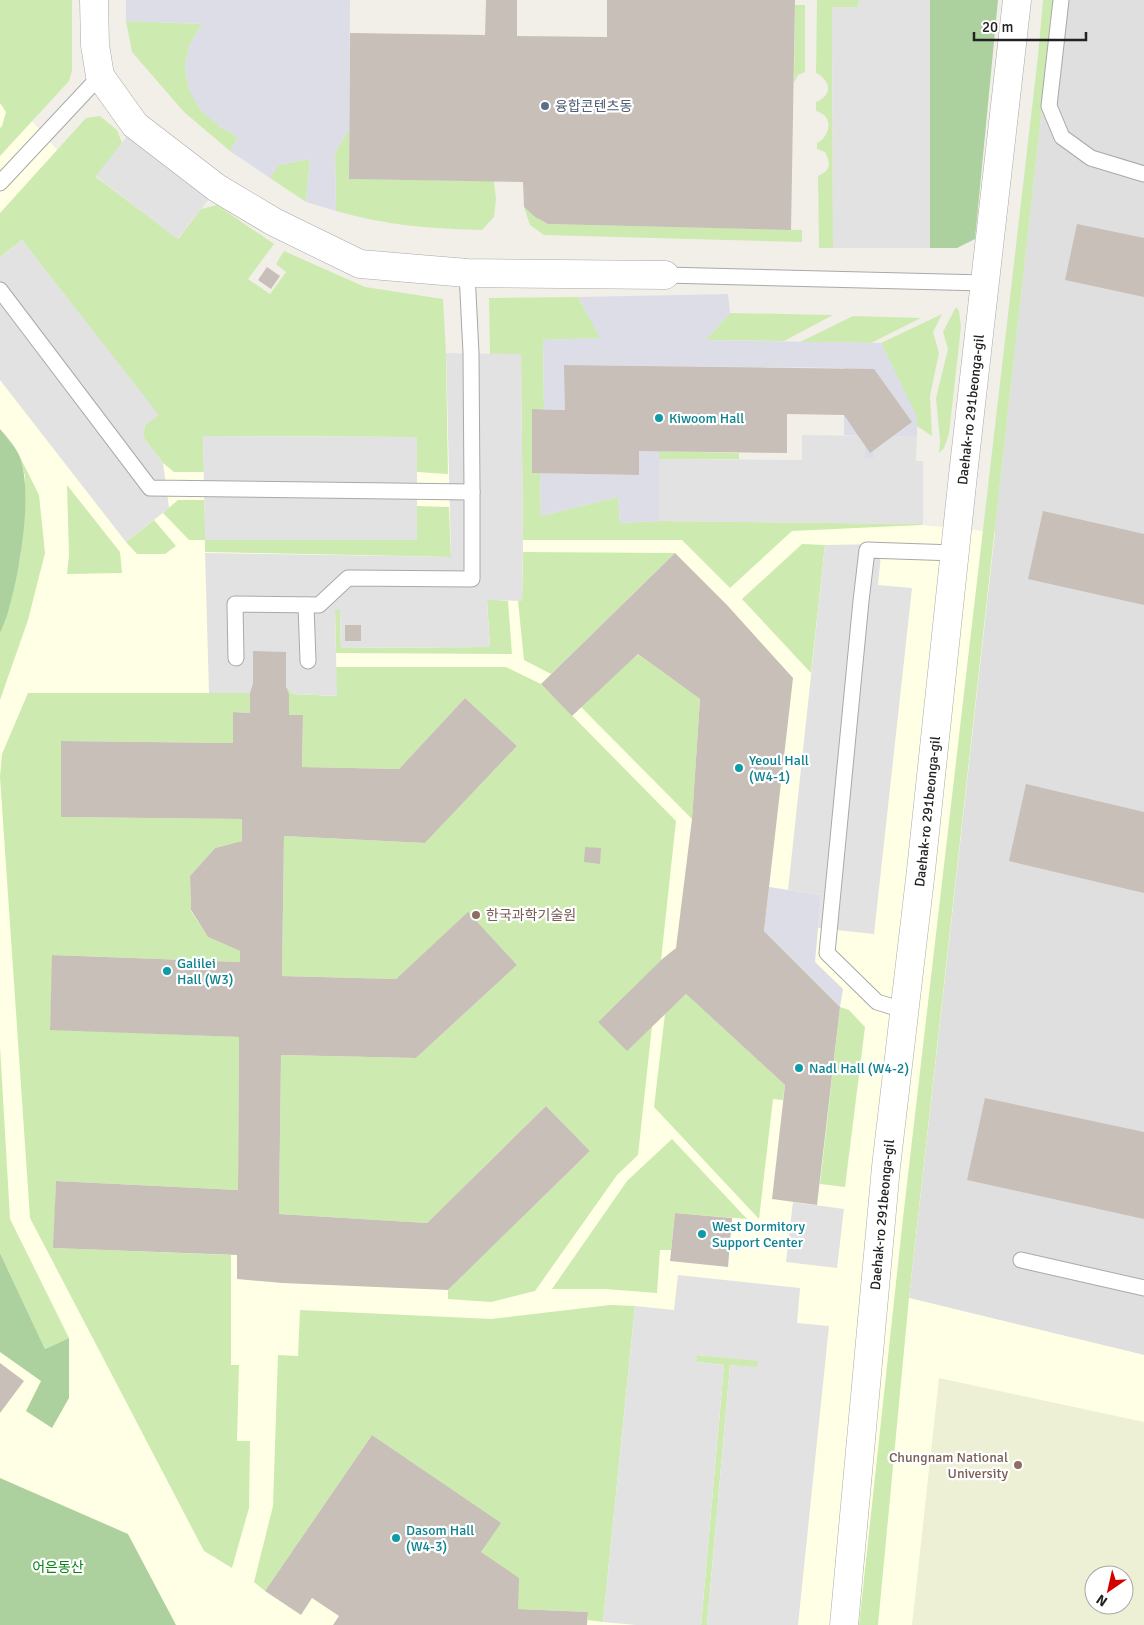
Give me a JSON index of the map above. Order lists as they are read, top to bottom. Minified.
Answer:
{"streets":{"street":["Daehak-ro 291beonga-gil"]},"parks":["어은동산"],"places":["융합콘텐츠동","Kiwoom Hall","Yeoul Hall (W4-1)","한국과학기술원","Galilei Hall (W3)","Nadl Hall (W4-2)","West Dormitory Support Center","Chungnam National University","Dasom Hall (W4-3)"],"scale_bar":"20 m","north":"bottom left"}
